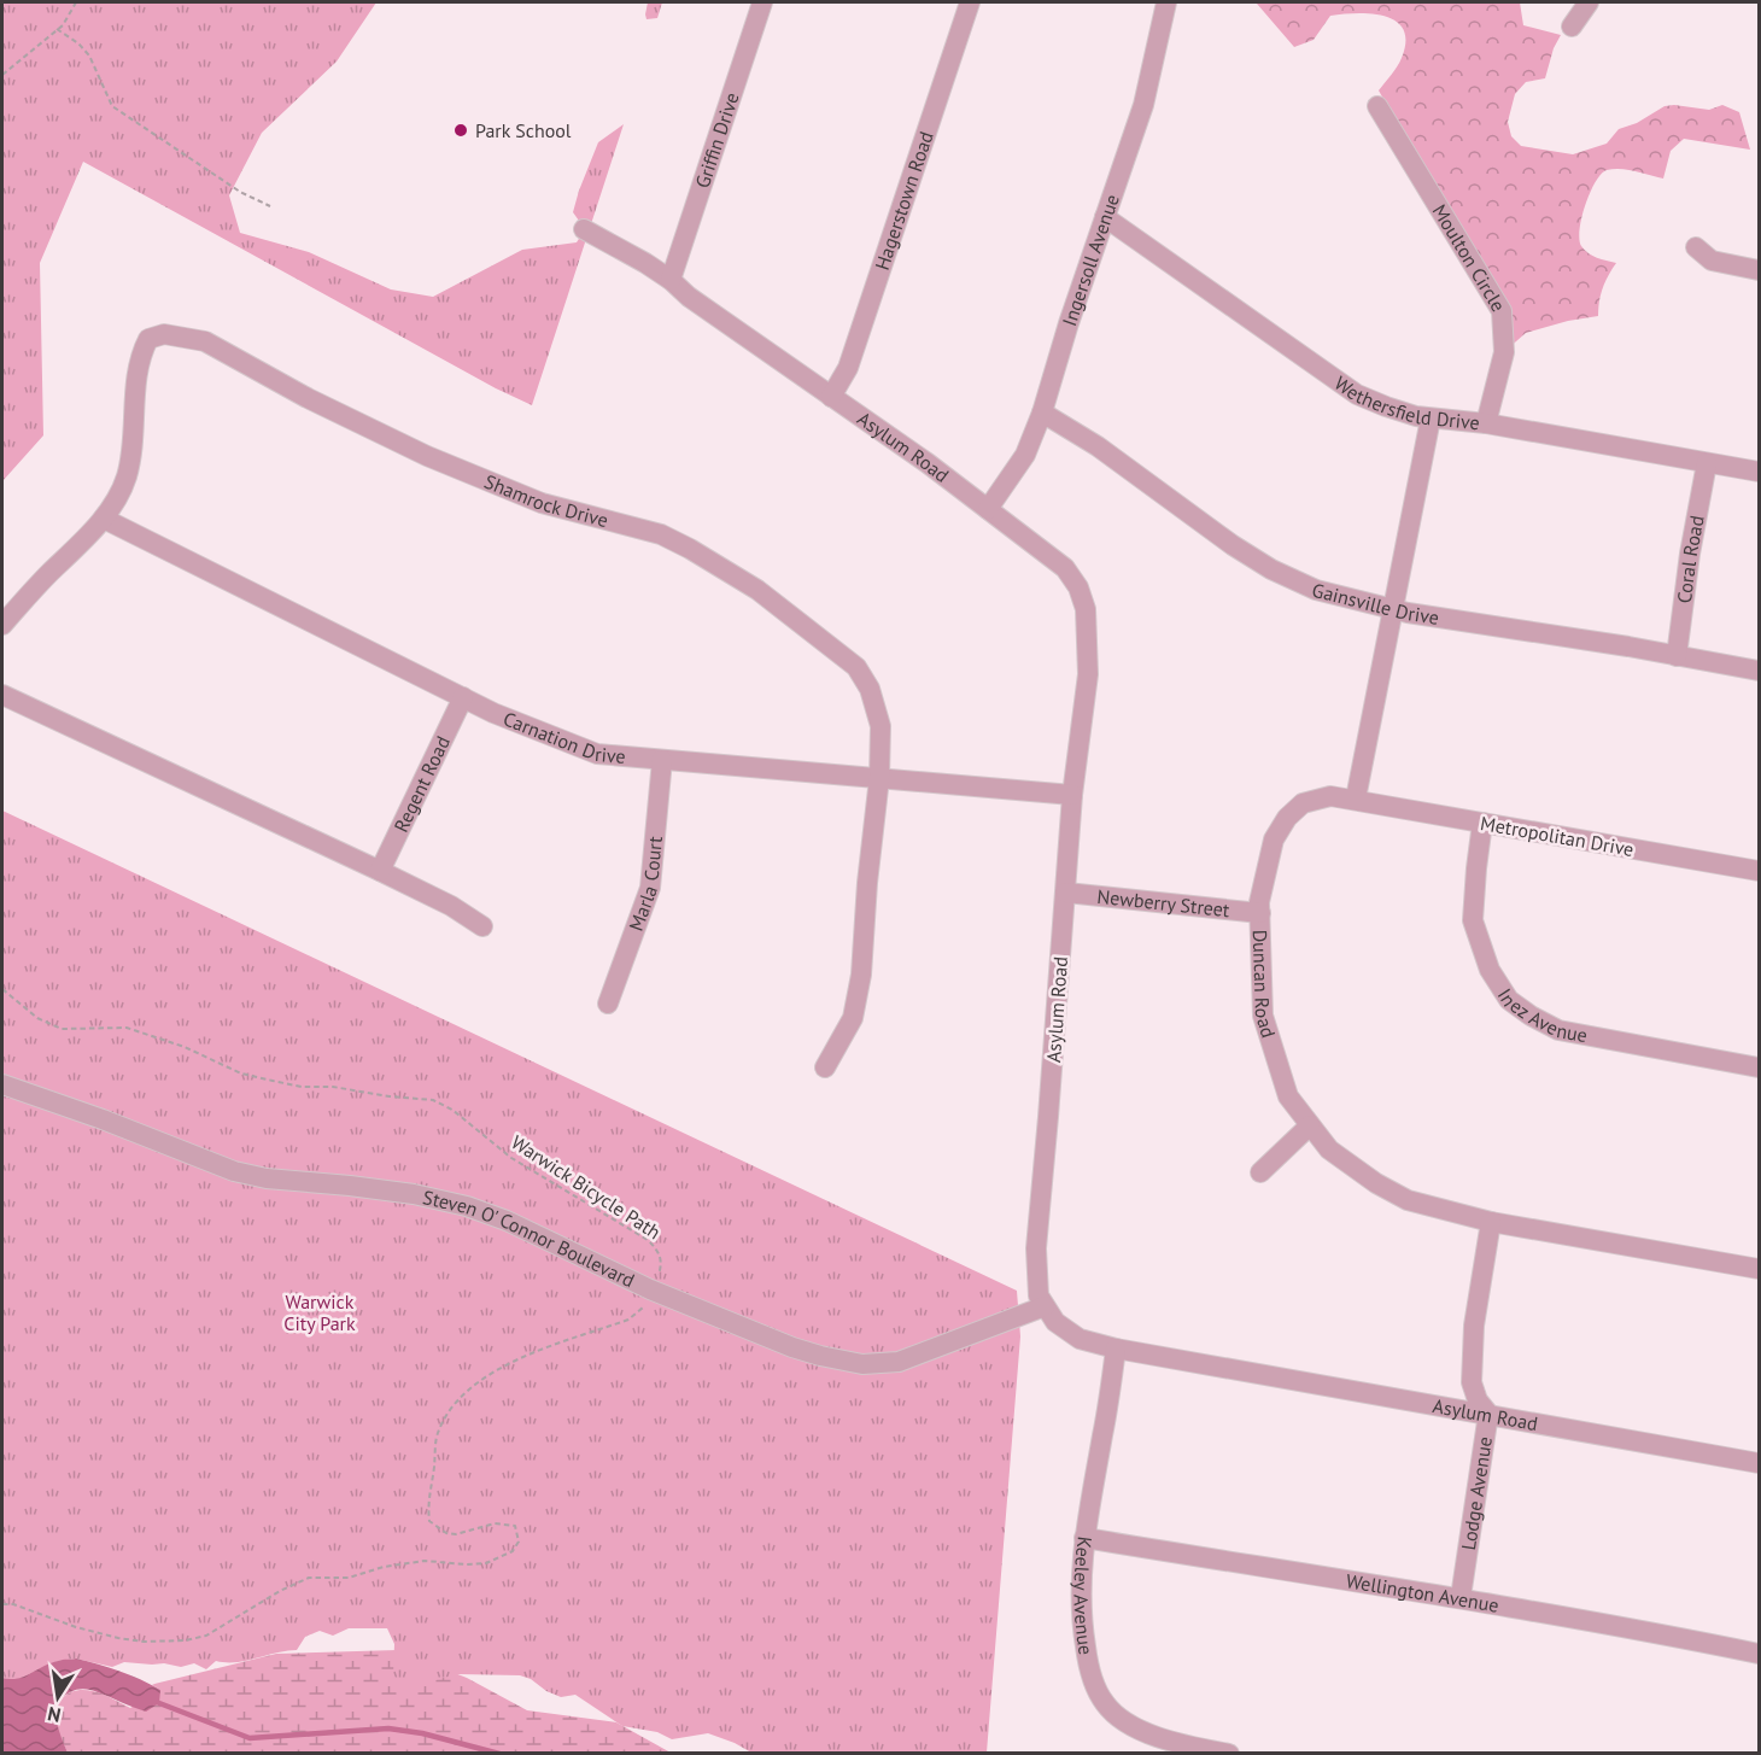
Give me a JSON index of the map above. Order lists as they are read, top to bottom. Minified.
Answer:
{"streets":{"street":["Griffin Drive","Hagerstown Road","Moulton Circle","Ingersoll Avenue","Wethersfield Drive","Asylum Road","Shamrock Drive","Coral Road","Gainsville Drive","Carnation Drive","Regent Road","Metropolitan Drive","Marla Court","Newberry Street","Duncan Road","Inez Avenue","Steven O' Connor Boulevard","Lodge Avenue","Wellington Avenue","Keeley Avenue"],"path":["Warwick Bicycle Path"]},"crossings":[["Griffin Drive","Asylum Road"],["Hagerstown Road","Asylum Road"],["Moulton Circle","Wethersfield Drive"],["Ingersoll Avenue","Wethersfield Drive"],["Ingersoll Avenue","Asylum Road"],["Ingersoll Avenue","Gainsville Drive"],["Wethersfield Drive","Coral Road"],["Asylum Road","Carnation Drive"],["Asylum Road","Newberry Street"],["Asylum Road","Steven O' Connor Boulevard"],["Asylum Road","Lodge Avenue"],["Asylum Road","Keeley Avenue"],["Shamrock Drive","Carnation Drive"],["Coral Road","Gainsville Drive"],["Carnation Drive","Regent Road"],["Carnation Drive","Marla Court"],["Metropolitan Drive","Duncan Road"],["Metropolitan Drive","Inez Avenue"],["Newberry Street","Duncan Road"],["Duncan Road","Lodge Avenue"],["Warwick Bicycle Path","Steven O' Connor Boulevard"],["Lodge Avenue","Wellington Avenue"],["Wellington Avenue","Keeley Avenue"]],"parks":["Warwick City Park"],"places":["Park School"],"north":"bottom"}
